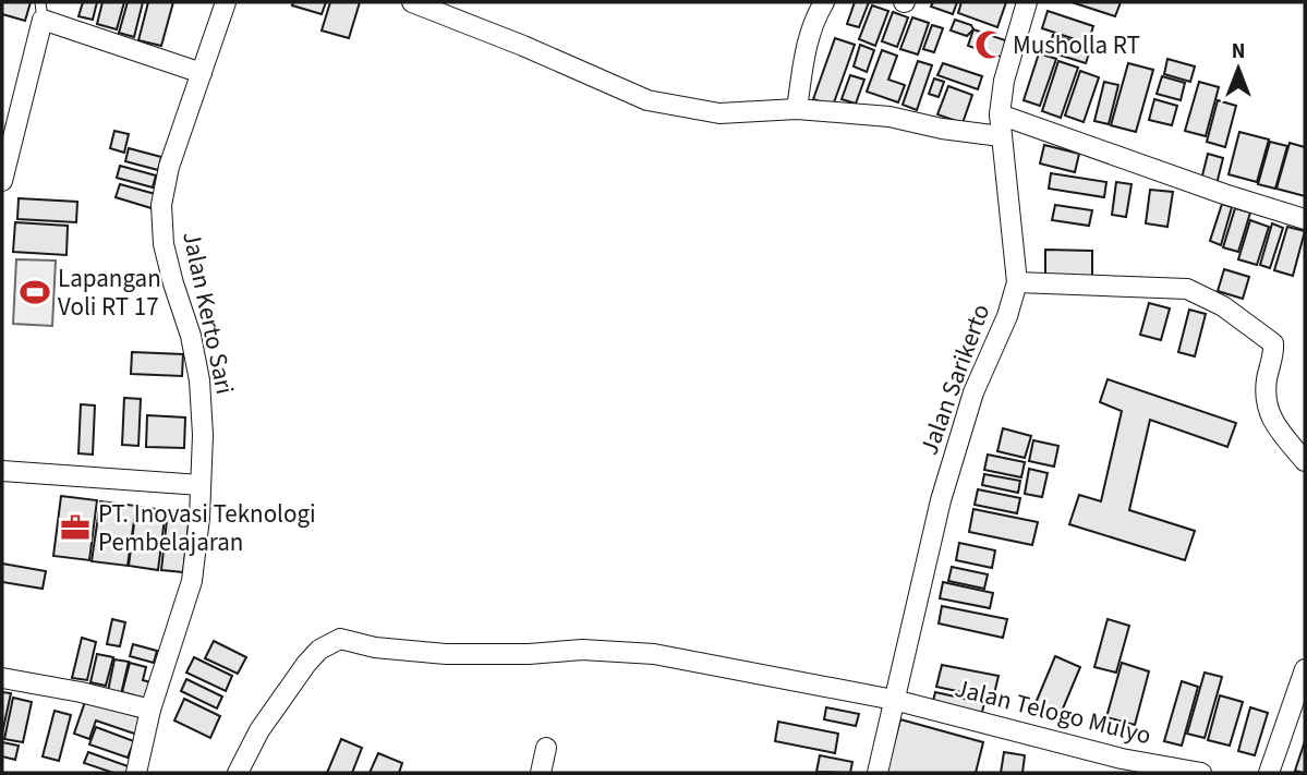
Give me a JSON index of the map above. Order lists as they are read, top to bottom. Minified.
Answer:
{"streets":{"street":["Jalan Kerto Sari","Jalan Sarikerto","Jalan Telogo Mulyo"]},"crossings":[["Jalan Sarikerto","Jalan Telogo Mulyo"]],"places":{"mosque":["Musholla RT"],"sports":["Lapangan Voli RT 17"],"office":["PT. Inovasi Teknologi Pembelajaran"]},"north":"top"}
